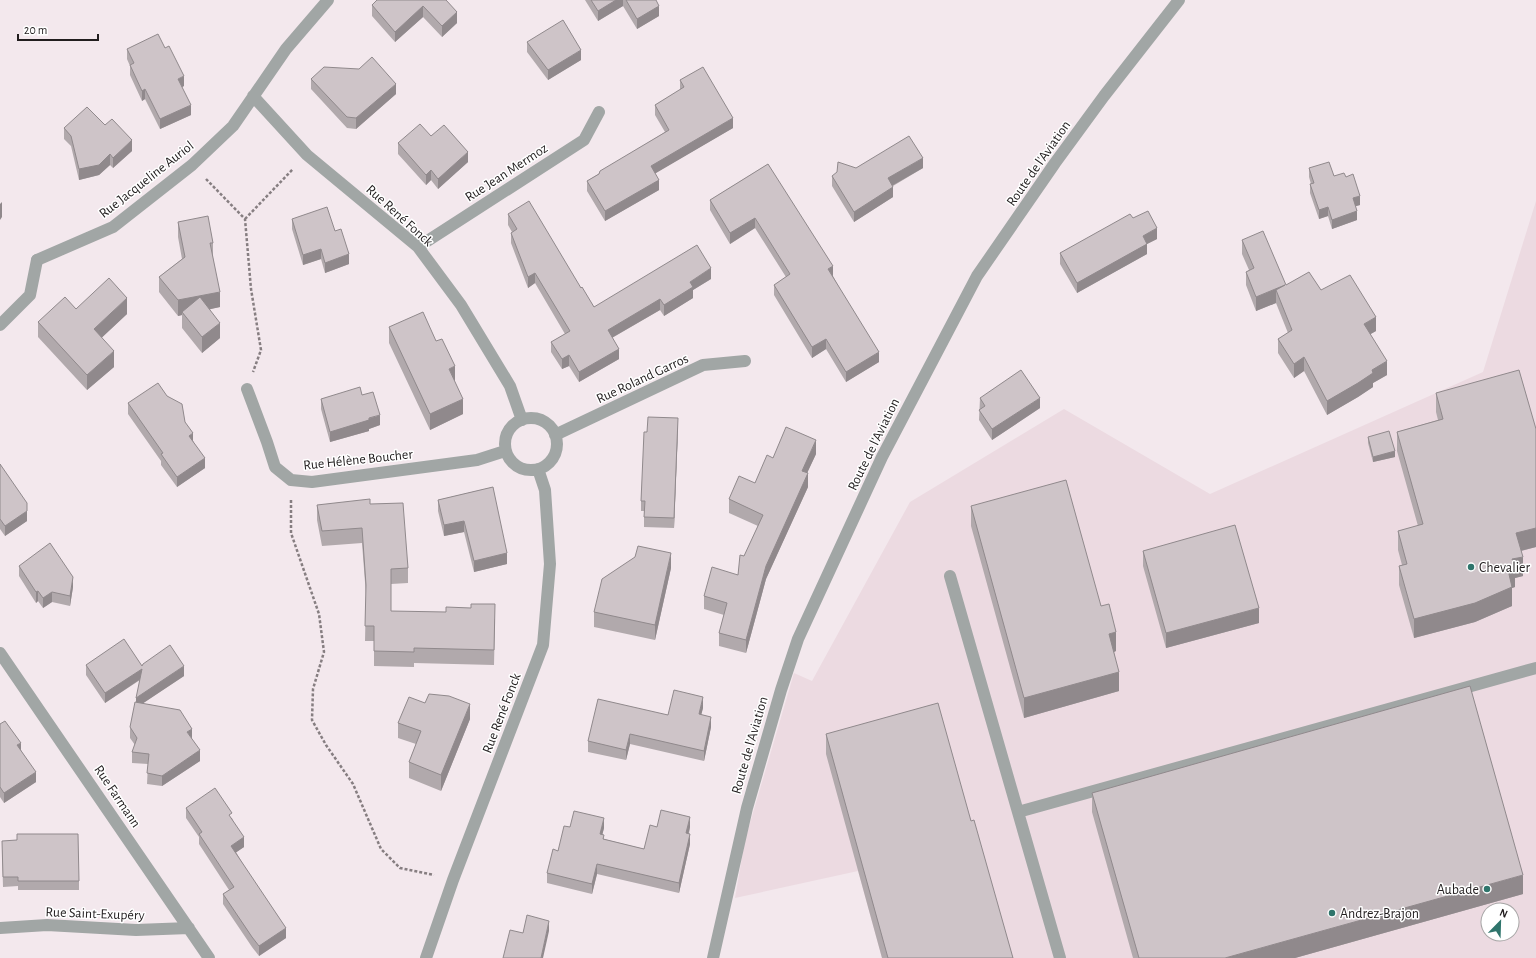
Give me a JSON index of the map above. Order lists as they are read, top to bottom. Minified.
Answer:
{"streets":{"street":["Route de l'Aviation","Rue Jean Mermoz","Rue Jacqueline Auriol","Rue René Fonck","Rue Roland Garros","Rue Hélène Boucher","Rue Farmann","Rue Saint-Exupéry"]},"crossings":[["Rue Jean Mermoz","Rue René Fonck"],["Rue Jacqueline Auriol","Rue René Fonck"],["Rue René Fonck","Rue Roland Garros"],["Rue René Fonck","Rue Hélène Boucher"],["Rue Roland Garros","Rue Hélène Boucher"],["Rue Farmann","Rue Saint-Exupéry"]],"places":["Chevalier","Aubade","Andrez-Brajon"],"scale_bar":"20 m","north":"top right"}
